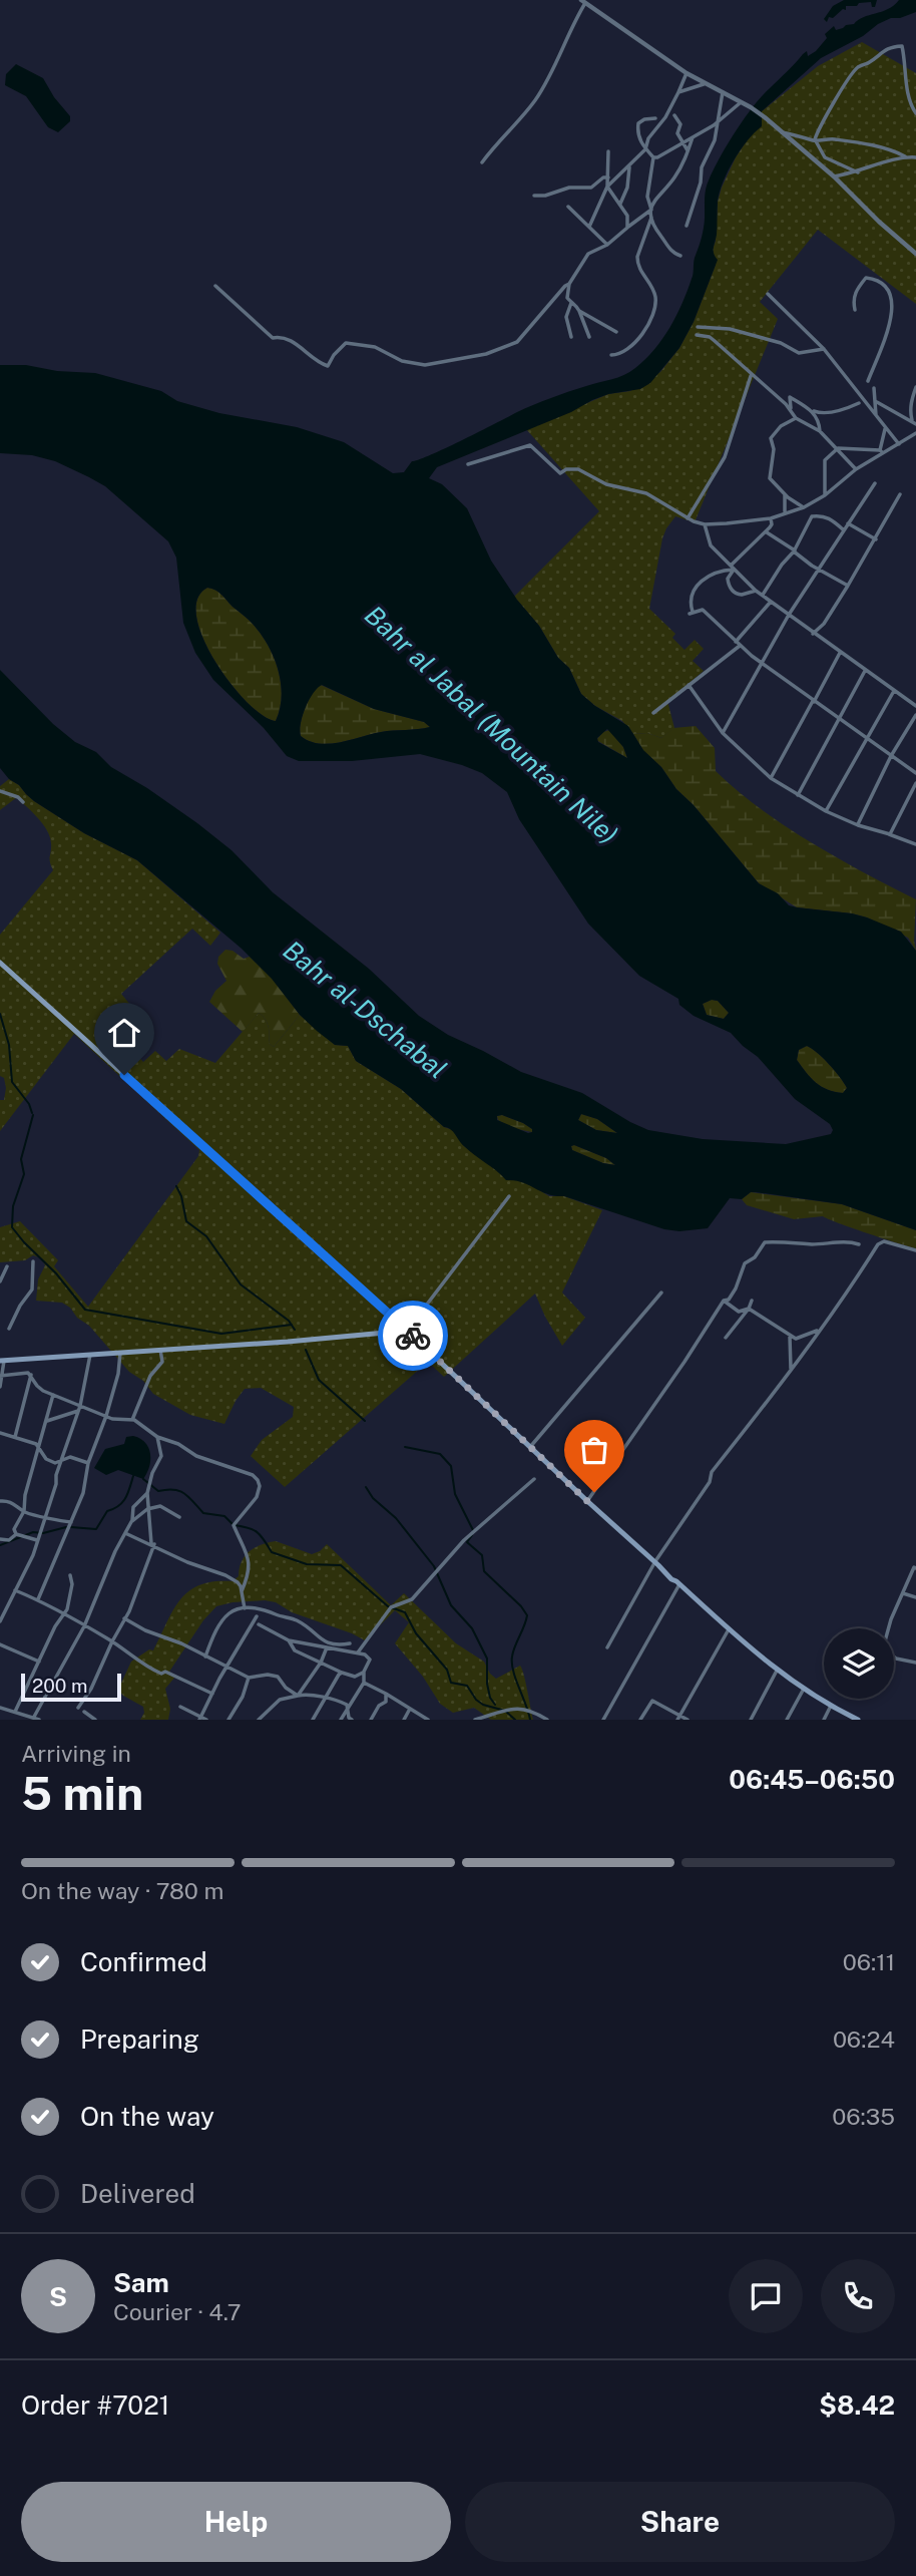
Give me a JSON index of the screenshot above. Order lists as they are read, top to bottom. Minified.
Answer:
{"water":["Bahr al Jabal (Mountain Nile)","Bahr al-Dschabal"],"scale_bar":"200 m","page":{"scale":"200 m","heading":["5 min","Arriving in","06:45–06:50"],"panel":["Sam","Courier · 4.7","Order #7021","$8.42"],"bar":"On the way · 780 m","list":[["Confirmed","06:11"],["Preparing","06:24"],["On the way","06:35"],"Delivered"],"round":"S","buttons":["Help","Share"]}}
